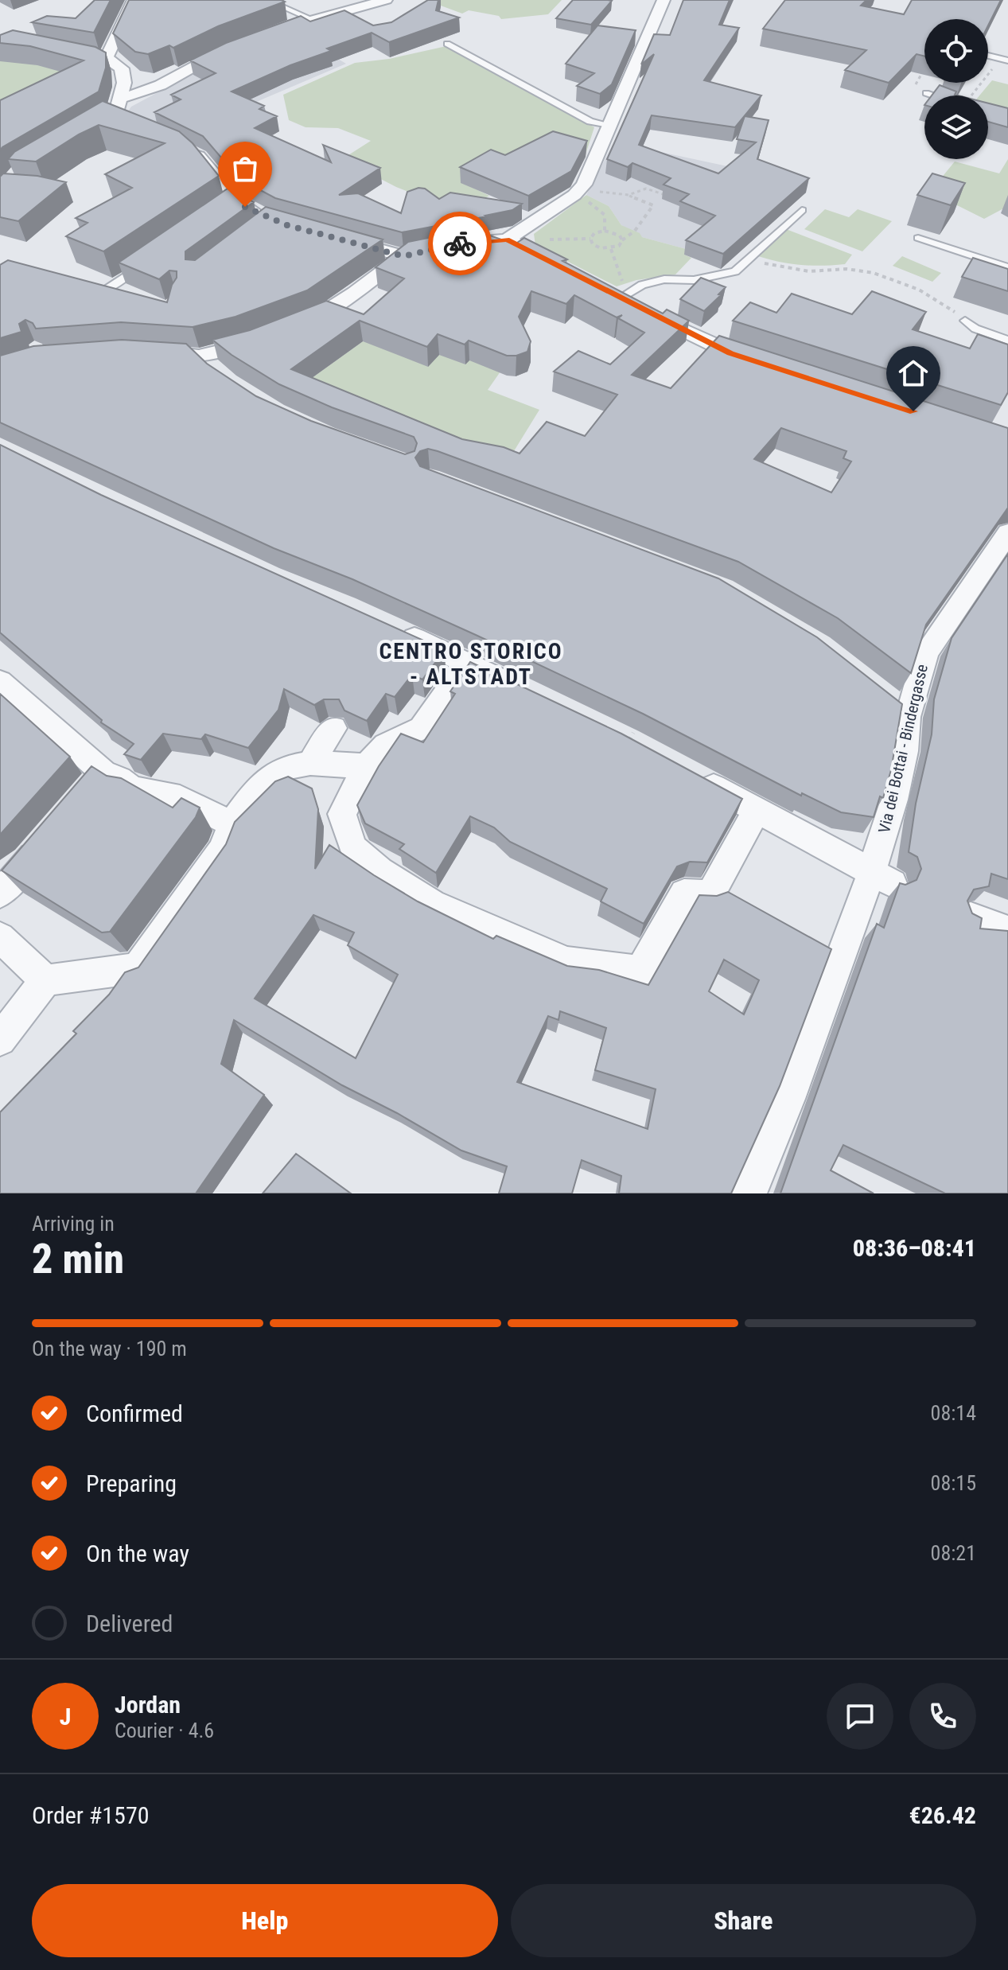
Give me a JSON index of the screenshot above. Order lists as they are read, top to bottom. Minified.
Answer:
{"streets":{"street":["Via dei Bottai - Bindergasse"]},"districts":["CENTRO STORICO - ALTSTADT"],"page":{"heading":["2 min","Arriving in","08:36–08:41"],"panel":["Jordan","Courier · 4.6","Order #1570","€26.42"],"bar":"On the way · 190 m","list":[["Confirmed","08:14"],["Preparing","08:15"],["On the way","08:21"],"Delivered"],"round":"J","buttons":["Help","Share"]}}
